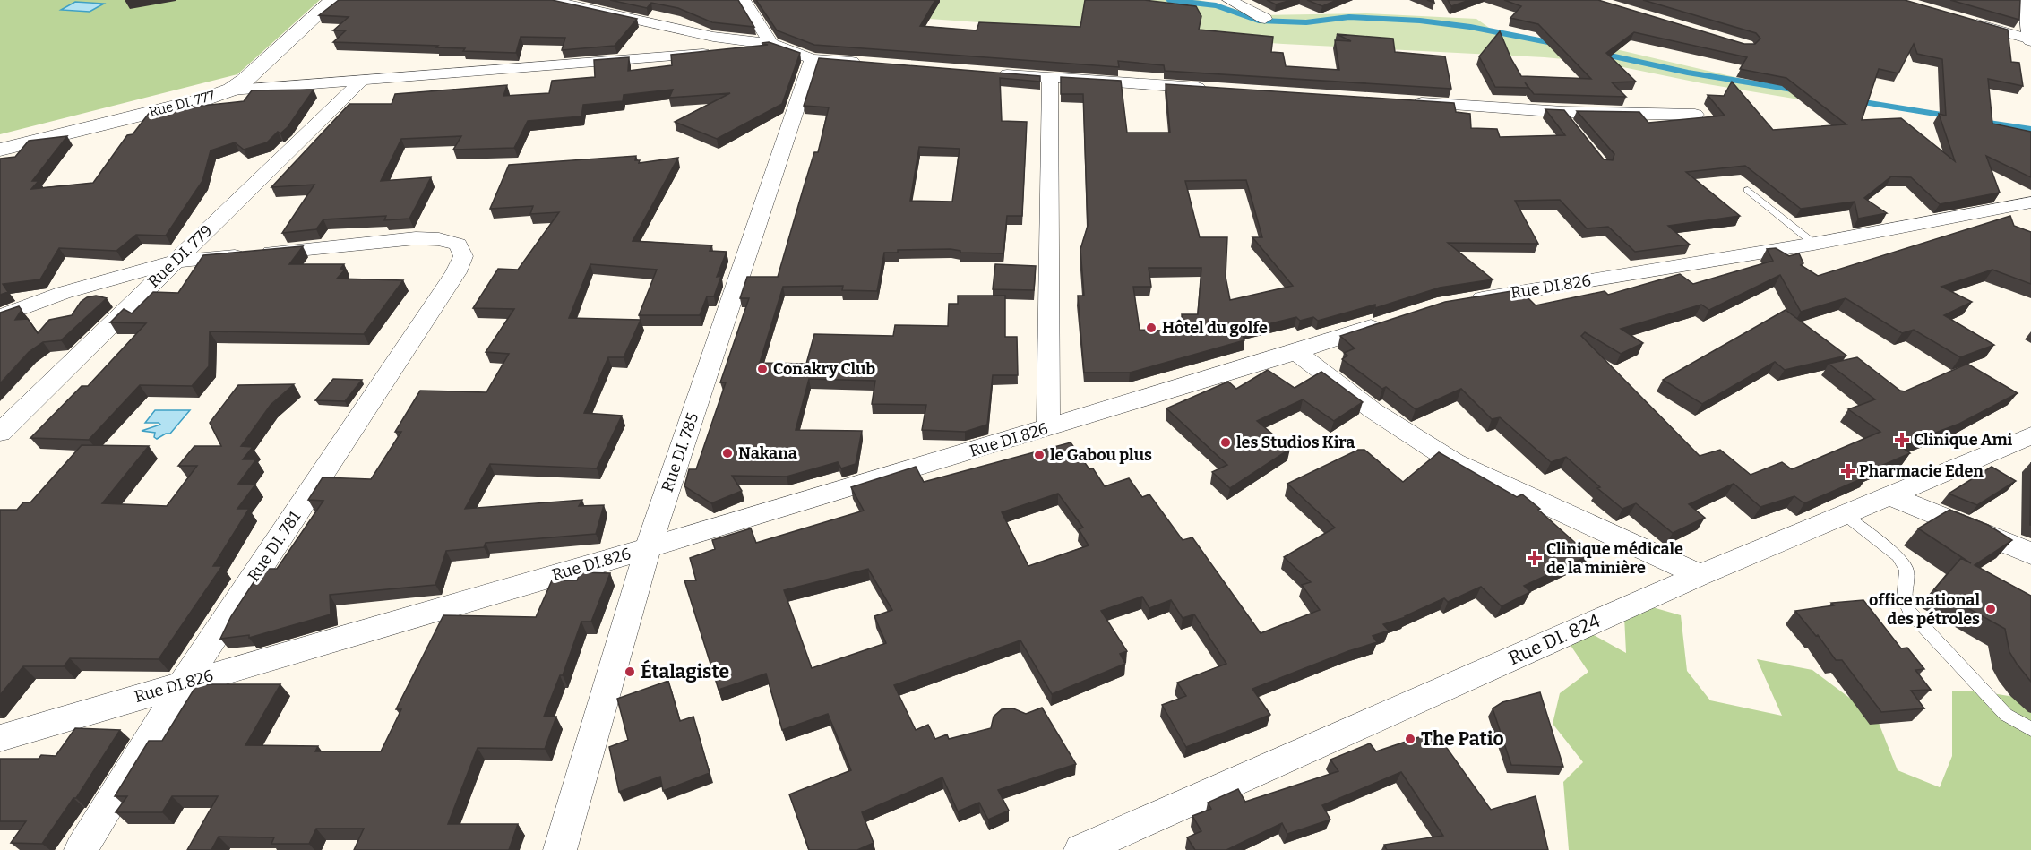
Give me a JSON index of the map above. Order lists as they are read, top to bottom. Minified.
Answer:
{"streets":{"street":["Rue DI. 777","Rue DI. 779","Rue DI.826","Rue DI. 785","Rue DI. 781","Rue DI. 824"]},"crossings":[["Rue DI. 779","Rue DI. 781"],["Rue DI.826","Rue DI. 785"],["Rue DI.826","Rue DI. 781"]],"places":{"other":["Hôtel du golfe","Conakry Club","les Studios Kira","Nakana","le Gabou plus","office national des pétroles","Étalagiste","The Patio"],"health":["Clinique Ami","Pharmacie Eden","Clinique médicale de la minière"]}}
